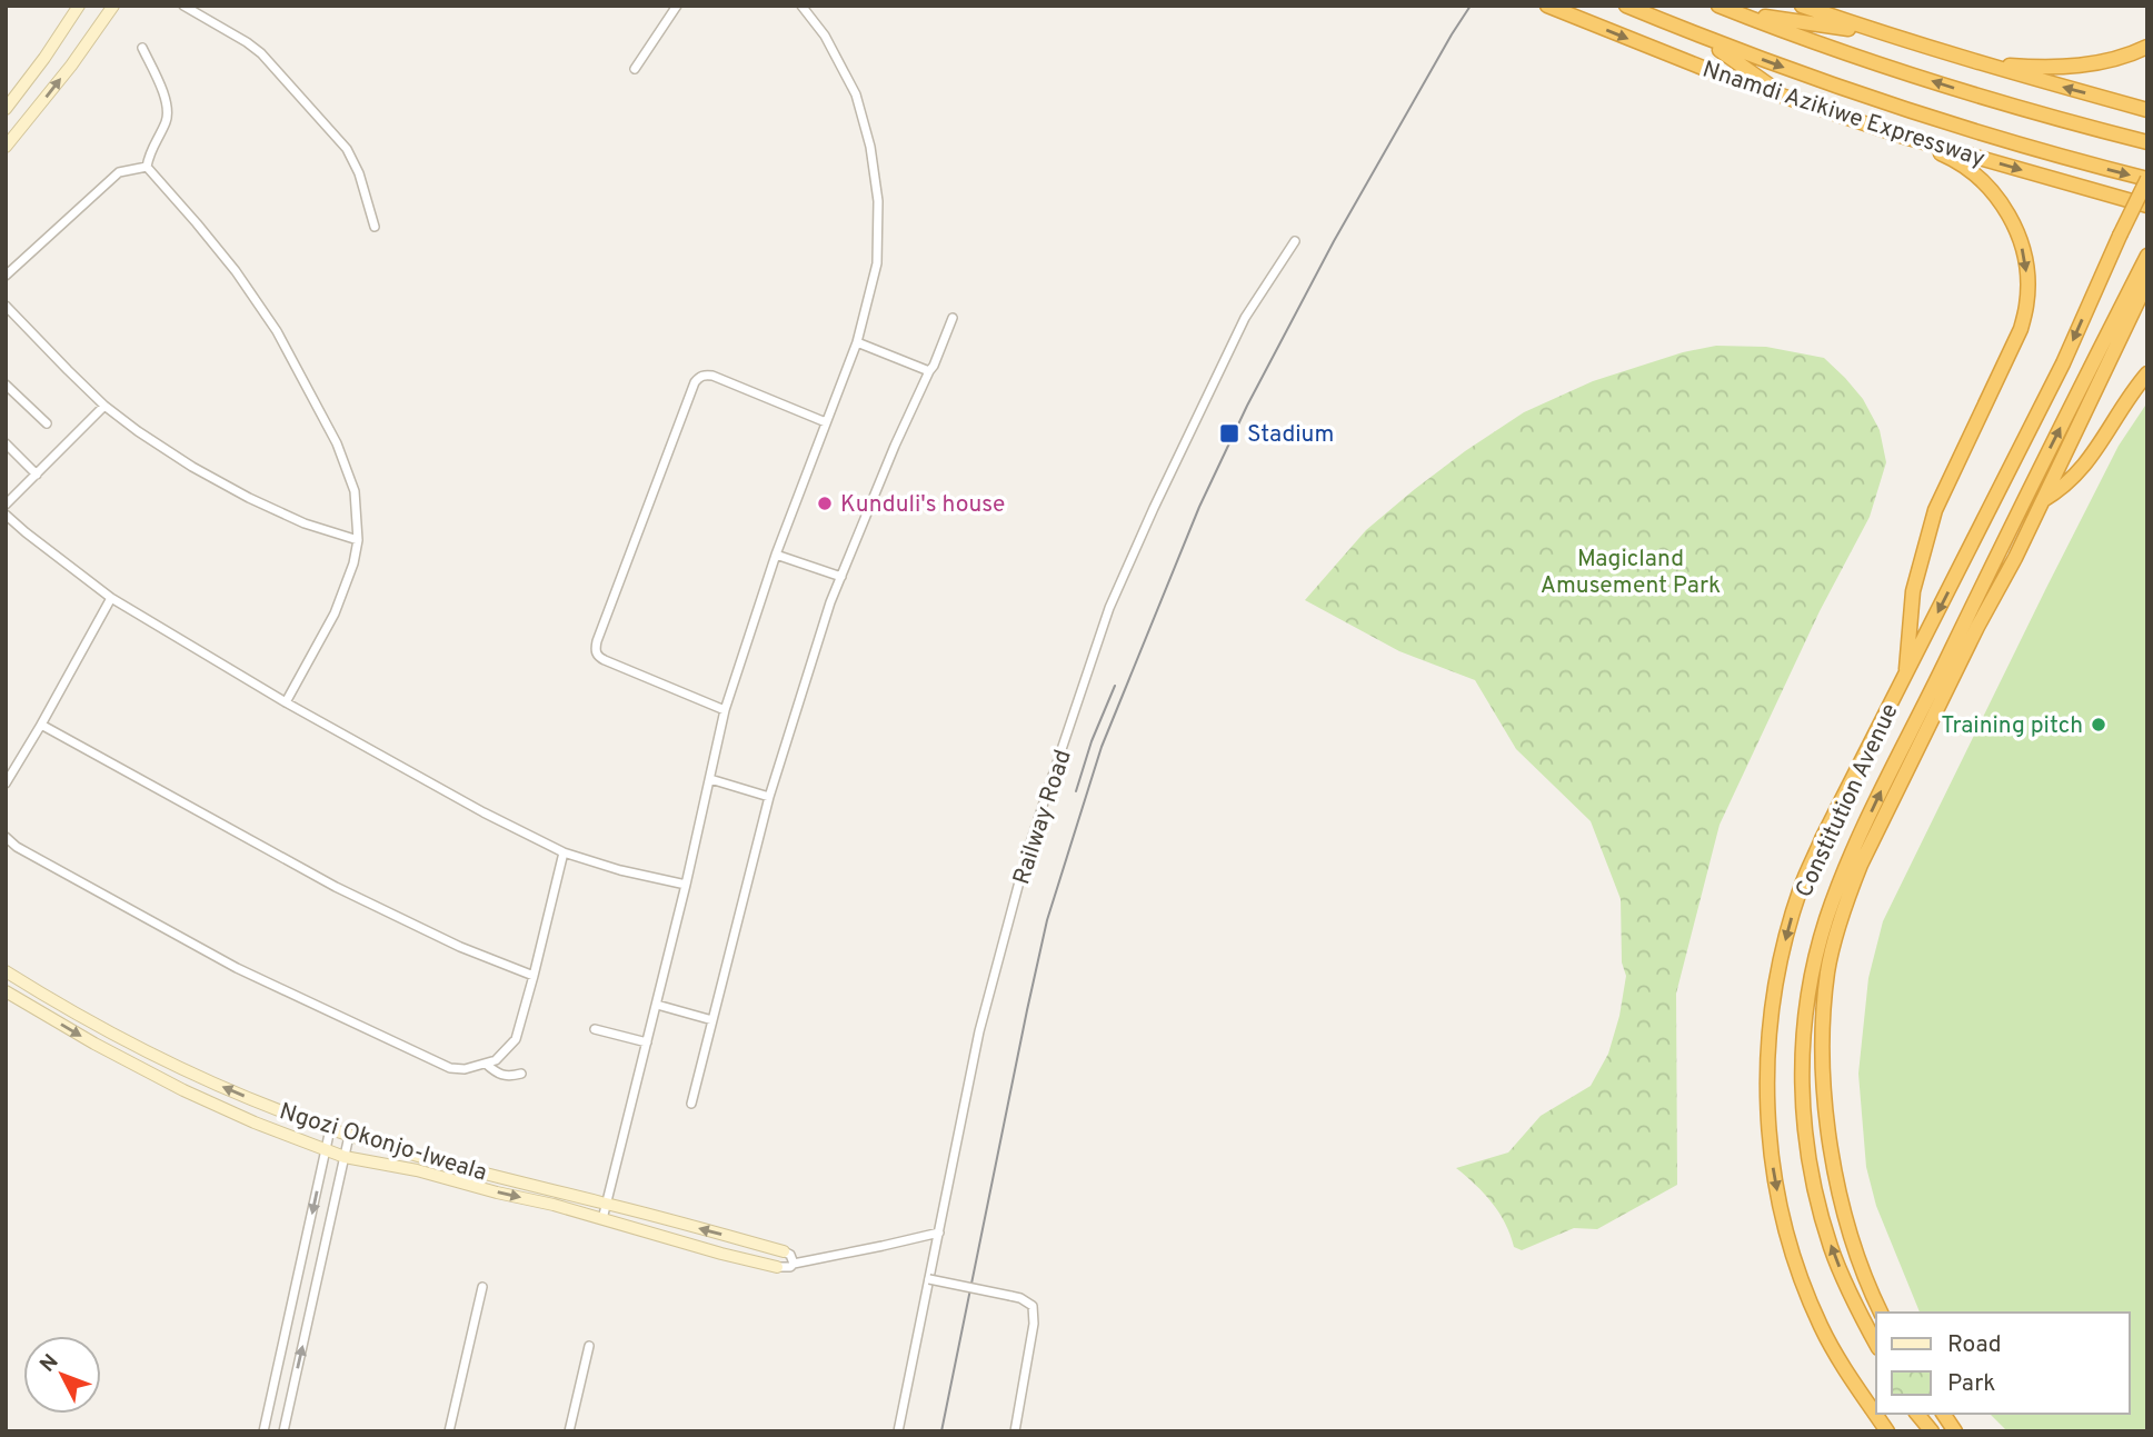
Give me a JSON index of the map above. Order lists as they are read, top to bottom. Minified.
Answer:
{"streets":{"highway":["Nnamdi Azikiwe Expressway","Constitution Avenue"],"street":["Railway Road","Ngozi Okonjo-Iweala"]},"crossings":[["Nnamdi Azikiwe Expressway","Constitution Avenue"]],"parks":["Magicland Amusement Park"],"places":{"transit":["Stadium"],"other":["Kunduli's house","Training pitch"]},"legend":["Road","Park"],"north":"top left"}
